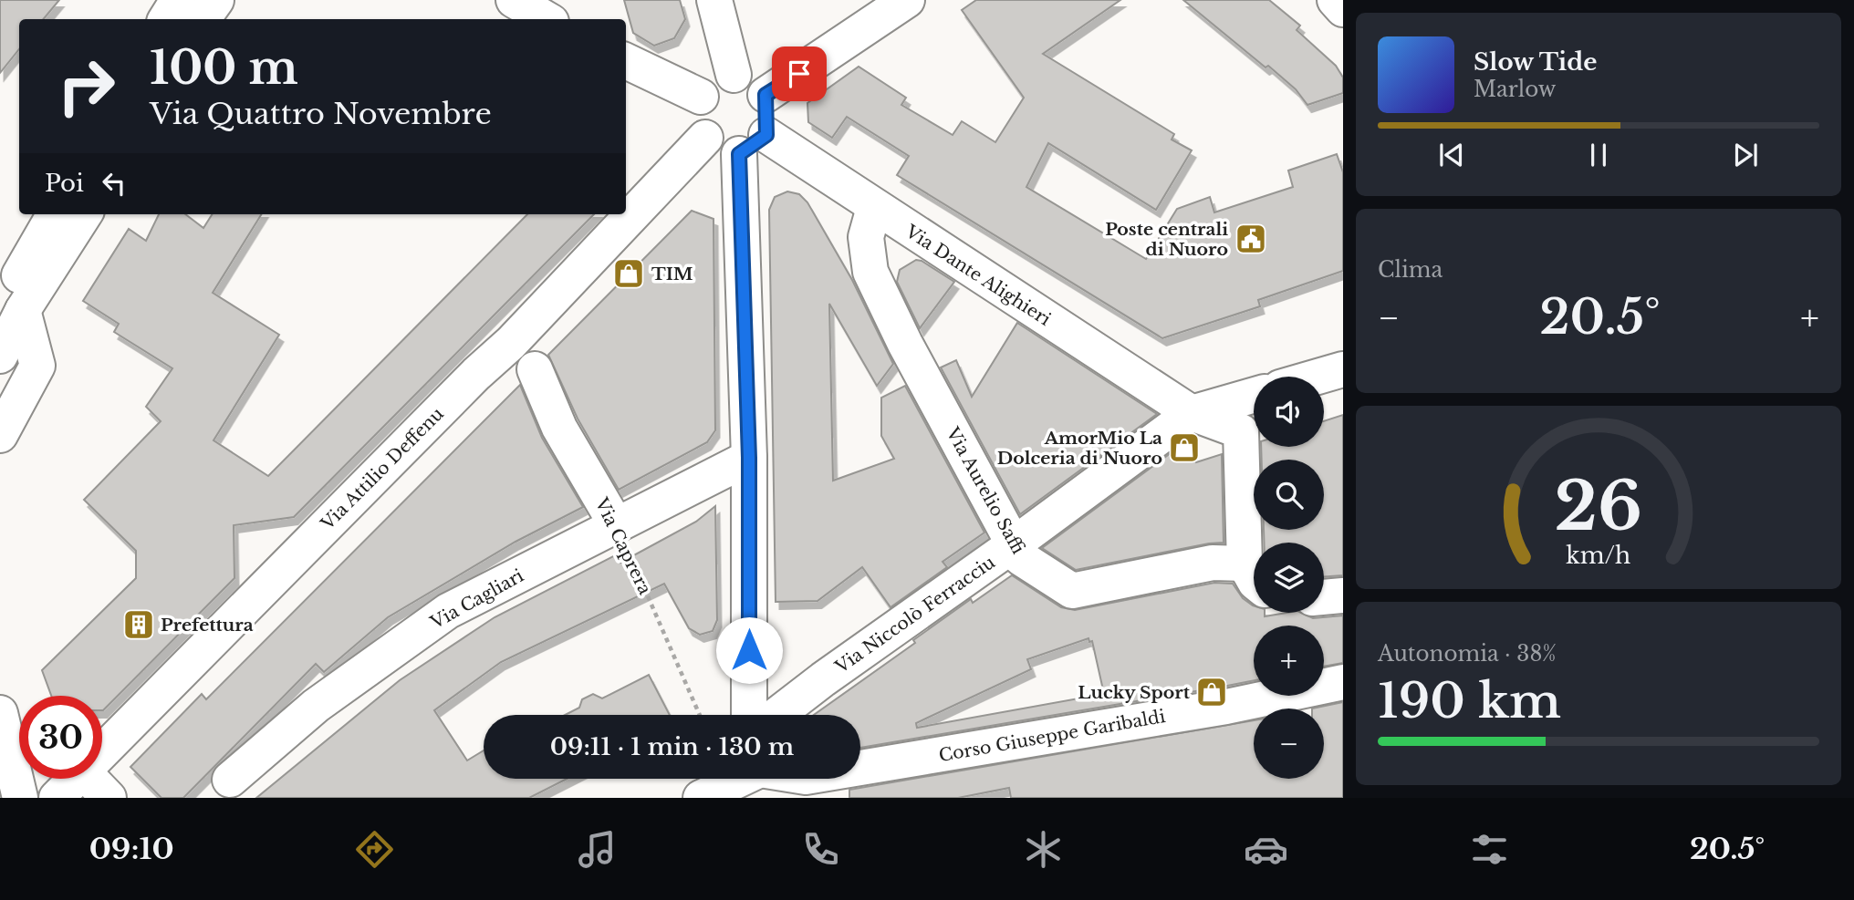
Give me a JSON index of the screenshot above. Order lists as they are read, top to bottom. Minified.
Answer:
{"streets":{"street":["Via Dante Alighieri","Via Attilio Deffenu","Via Aurelio Saffi","Via Caprera","Via Cagliari","Via Niccolò Ferracciu","Corso Giuseppe Garibaldi"]},"crossings":[["Via Dante Alighieri","Via Attilio Deffenu"],["Via Dante Alighieri","Via Aurelio Saffi"],["Via Dante Alighieri","Via Niccolò Ferracciu"],["Via Aurelio Saffi","Via Niccolò Ferracciu"],["Via Caprera","Via Cagliari"]],"places":{"public building":["Poste centrali di Nuoro"],"shop":["TIM","AmorMio La Dolceria di Nuoro","Lucky Sport"],"building":["Prefettura"]},"page":{"turn":["100 m","Via Quattro Novembre"],"song":["Slow Tide","Marlow"],"then":"Poi","tile":["Clima",["Autonomia · 38%","190 km"]],"heat":["−","20.5°","+"],"map_buttons":["+","−"],"limit":"30","trip":"09:11 · 1 min · 130 m","tabs":["09:10","20.5°"],"gauge":["26","km/h"]}}
